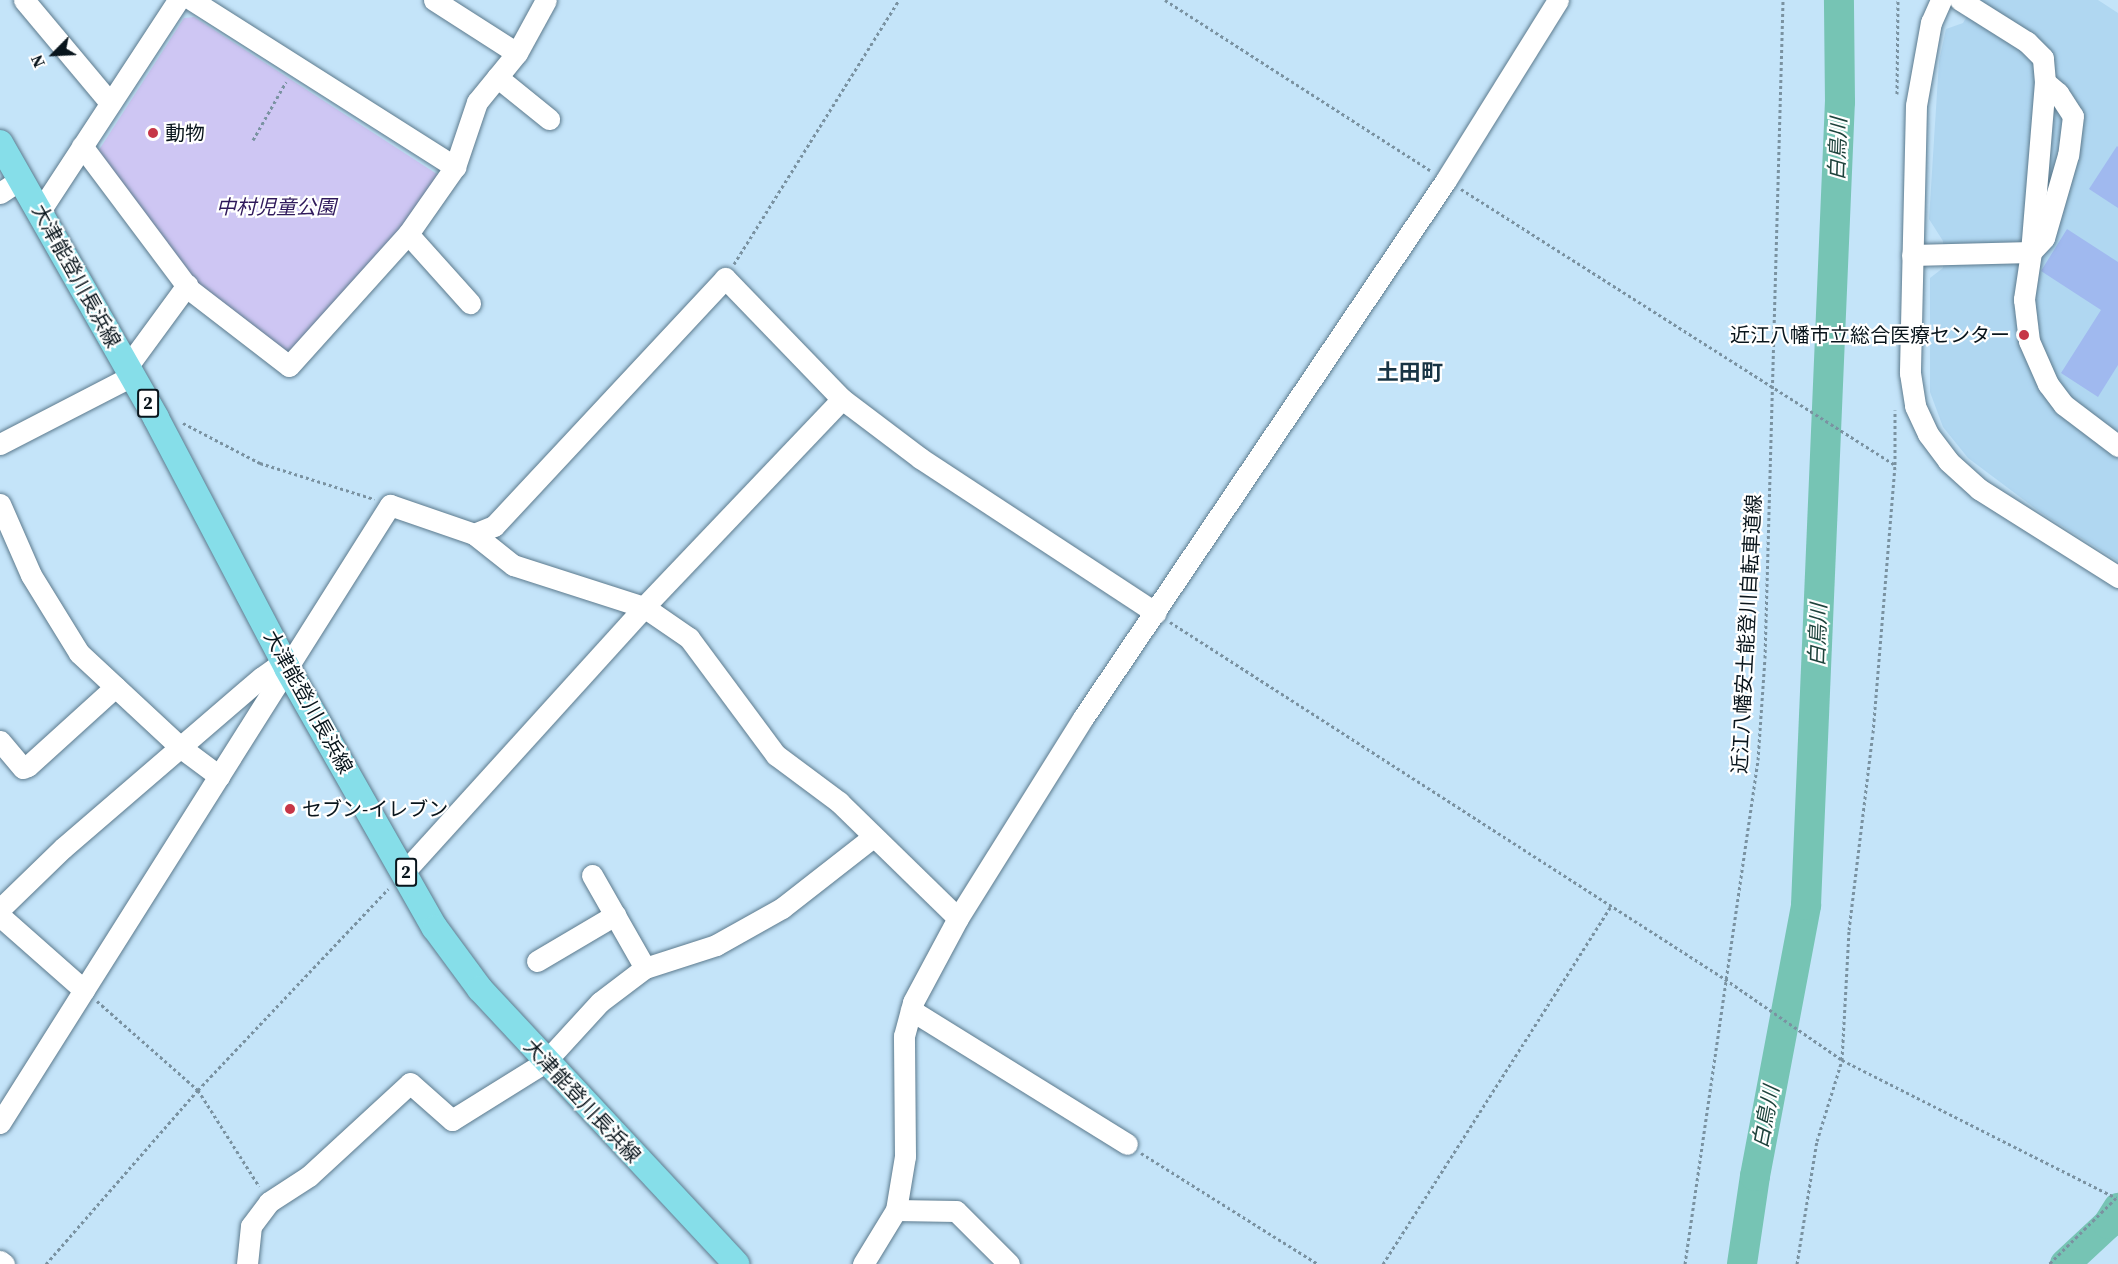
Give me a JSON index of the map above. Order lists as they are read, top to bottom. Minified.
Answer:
{"streets":{"main road":["大津能登川長浜線","2"],"path":["近江八幡安土能登川自転車道線"]},"districts":["土田町"],"water":["白鳥川"],"parks":["中村児童公園"],"places":["動物","近江八幡市立総合医療センター","セブン-イレブン"],"north":"bottom left"}
